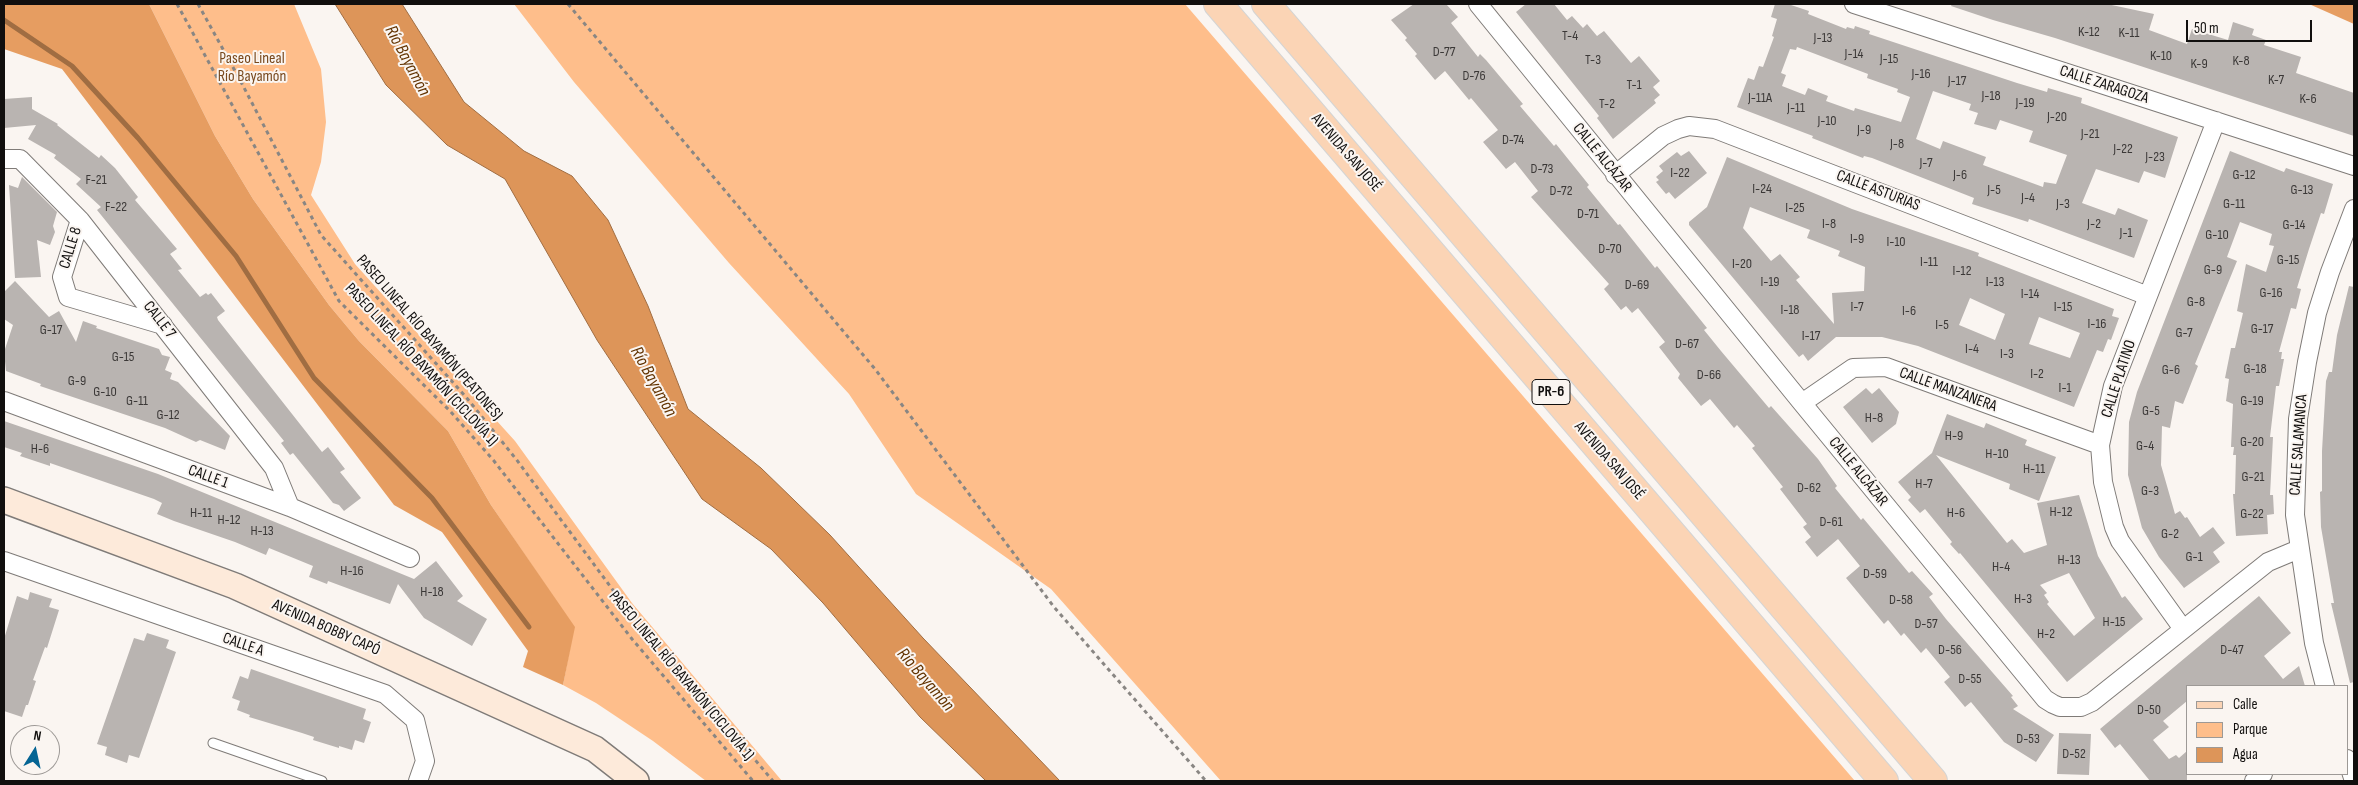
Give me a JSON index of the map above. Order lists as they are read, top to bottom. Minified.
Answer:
{"streets":{"main road":["AVENIDA SAN JOSÉ","PR-6"],"street":["CALLE ZARAGOZA","CALLE ALCÁZAR","CALLE ASTURIAS","CALLE 8","CALLE 7","CALLE PLATINO","CALLE MANZANERA","CALLE SALAMANCA","CALLE 1","AVENIDA BOBBY CAPÓ","CALLE A"],"path":["PASEO LINEAL RÍO BAYAMÓN (PEATONES)","PASEO LINEAL RÍO BAYAMÓN (CICLOVÍA 1)"]},"crossings":[["CALLE ZARAGOZA","CALLE PLATINO"],["CALLE ALCÁZAR","CALLE ASTURIAS"],["CALLE ALCÁZAR","CALLE PLATINO"],["CALLE ALCÁZAR","CALLE MANZANERA"],["CALLE ALCÁZAR","CALLE SALAMANCA"],["CALLE ASTURIAS","CALLE PLATINO"],["CALLE 8","CALLE 7"],["CALLE 7","CALLE 1"],["CALLE PLATINO","CALLE MANZANERA"]],"water":["Río Bayamón"],"parks":["Paseo Lineal Río Bayamón"],"house_numbers":["K-12","K-11","T-4","J-13","D-77","J-14","K-10","J-15","T-3","K-8","K-9","J-16","D-76","K-7","J-17","T-1","J-18","J-11A","K-6","J-19","T-2","J-11","J-20","J-10","J-9","J-21","D-74","J-8","J-22","J-23","J-7","D-73","I-22","J-6","G-12","F-21","I-24","J-5","G-13","D-72","J-4","J-3","G-11","F-22","I-25","D-71","I-8","J-2","G-14","J-1","G-10","I-9","I-10","D-70","G-15","I-11","I-20","G-9","I-12","I-19","I-13","D-69","G-16","I-14","G-8","I-7","I-15","I-18","I-6","I-16","I-5","G-17","G-17","G-7","I-17","D-67","I-4","I-3","G-15","G-18","G-6","I-2","D-66","G-9","I-1","G-10","G-11","G-19","G-5","G-12","H-8","H-9","G-20","G-4","H-6","H-10","H-11","G-21","H-7","D-62","G-3","H-12","H-11","H-6","G-22","H-12","D-61","H-13","G-2","G-1","H-13","H-4","H-16","D-59","H-18","H-3","D-58","H-15","D-57","H-2","D-56","D-47","D-55","D-50","D-53","D-52"],"legend":["Calle","Parque","Agua"],"scale_bar":"50 m","north":"top"}
